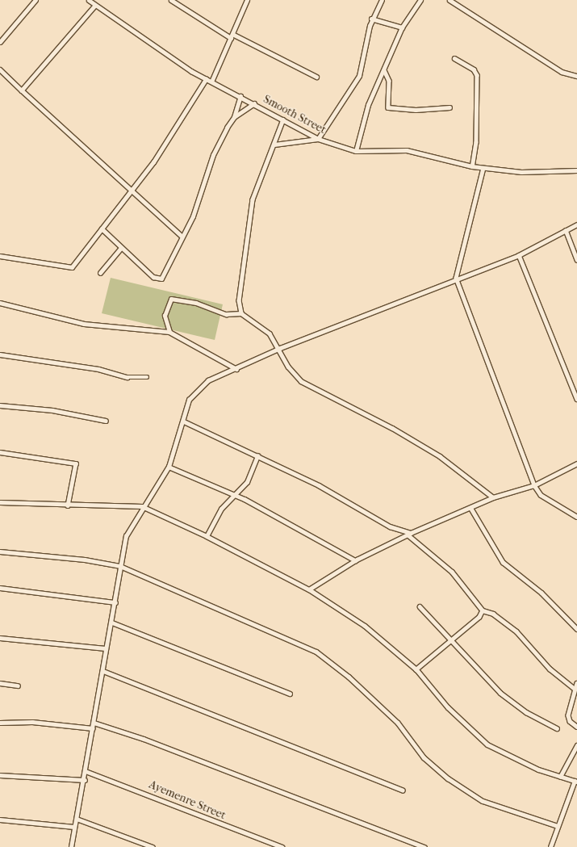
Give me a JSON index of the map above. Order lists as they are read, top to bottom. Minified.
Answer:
{"streets":{"street":["Smooth Street","Ayemenre Street"]}}
